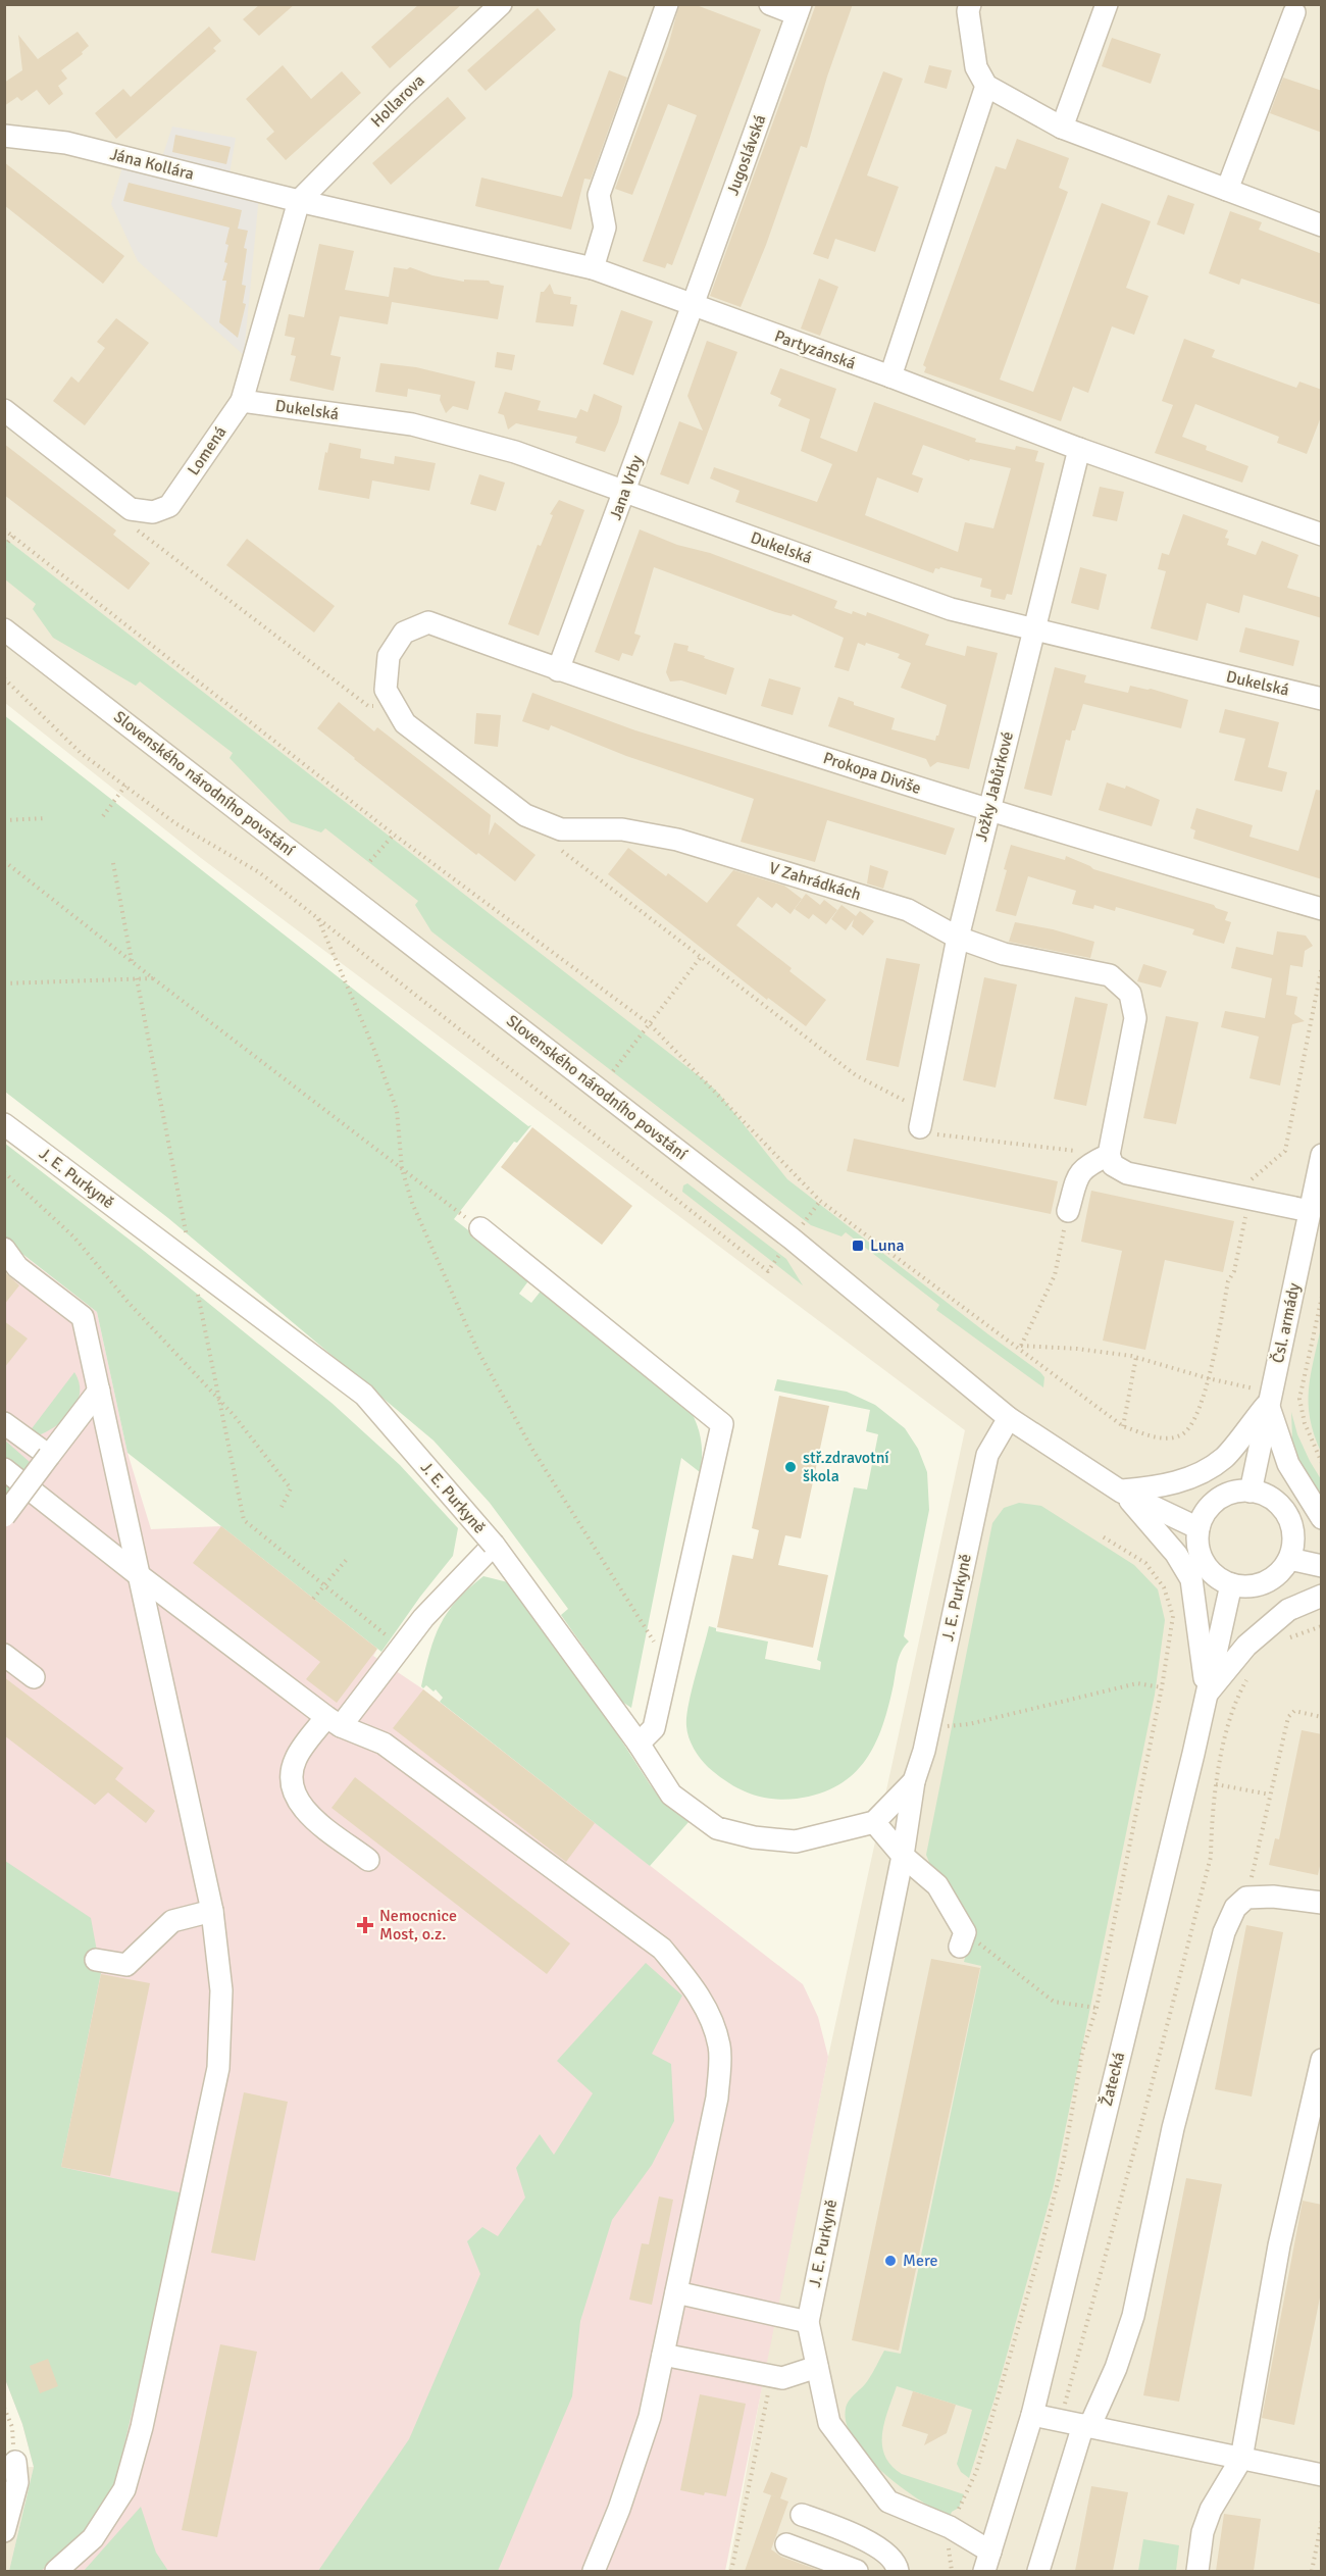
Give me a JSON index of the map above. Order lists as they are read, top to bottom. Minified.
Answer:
{"streets":{"street":["Hollarova","Jugoslávská","Jána Kollára","Partyzánská","Dukelská","Lomená","Jana Vrby","Prokopa Diviše","Slovenského národního povstání","Jožky Jabůrkové","V Zahrádkách","J. E. Purkyně","Čsl. armády","Žatecká"]},"crossings":[["Hollarova","Jána Kollára"],["Hollarova","Partyzánská"],["Hollarova","Lomená"],["Jugoslávská","Partyzánská"],["Jugoslávská","Jana Vrby"],["Jána Kollára","Partyzánská"],["Jána Kollára","Lomená"],["Partyzánská","Lomená"],["Partyzánská","Jana Vrby"],["Partyzánská","Jožky Jabůrkové"],["Dukelská","Lomená"],["Dukelská","Jana Vrby"],["Dukelská","Jožky Jabůrkové"],["Jana Vrby","Prokopa Diviše"],["Prokopa Diviše","Jožky Jabůrkové"],["Prokopa Diviše","V Zahrádkách"],["Slovenského národního povstání","J. E. Purkyně"],["Slovenského národního povstání","Čsl. armády"],["Slovenského národního povstání","Žatecká"],["Jožky Jabůrkové","V Zahrádkách"],["J. E. Purkyně","Žatecká"],["Čsl. armády","Žatecká"]],"places":{"transit":["Luna"],"other":["stř.zdravotní škola","Mere"],"health":["Nemocnice Most, o.z."]}}
